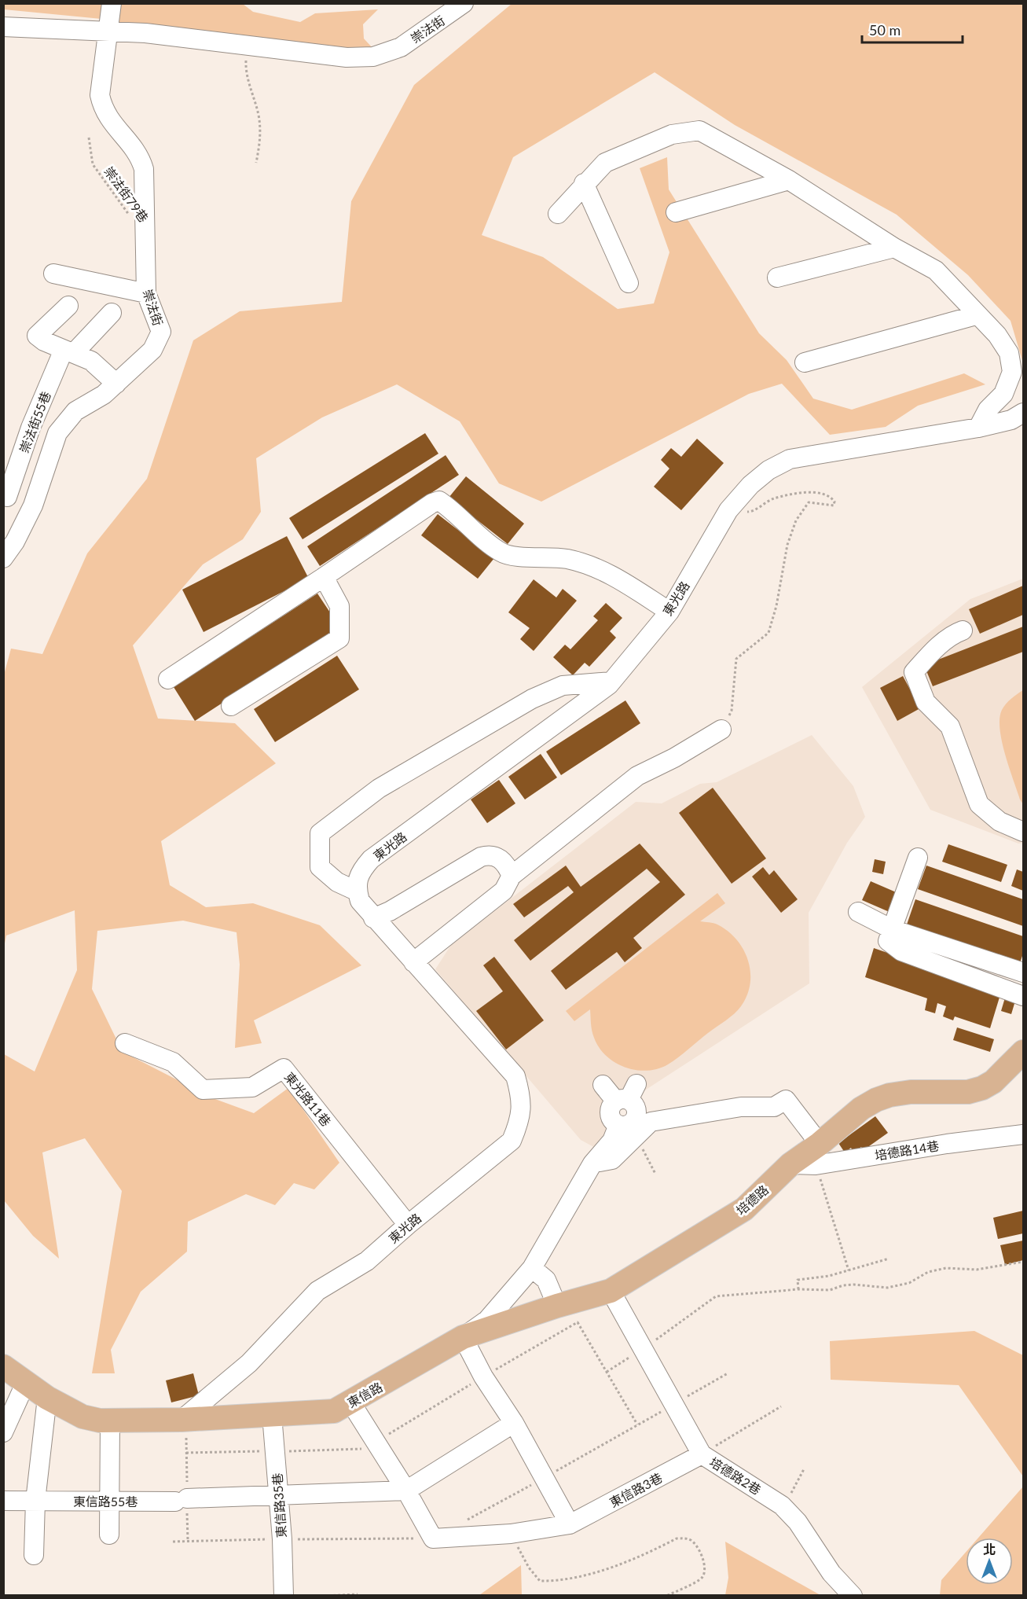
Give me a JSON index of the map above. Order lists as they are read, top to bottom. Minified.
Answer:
{"streets":{"main road":["培德路","東信路"],"street":["崇法街","崇法街55巷","東光路","東光路11巷","培德路14巷","培德路2巷","東信路3巷","東信路55巷","東信路35巷"],"path":["崇法街79巷"]},"crossings":[["崇法街","崇法街79巷"],["東光路","東光路11巷"],["東光路","東信路"],["培德路14巷","培德路"],["培德路","東信路"],["培德路","培德路2巷"],["東信路","東信路35巷"],["培德路2巷","東信路3巷"],["東信路55巷","東信路35巷"]],"scale_bar":"50 m","north":"top"}
